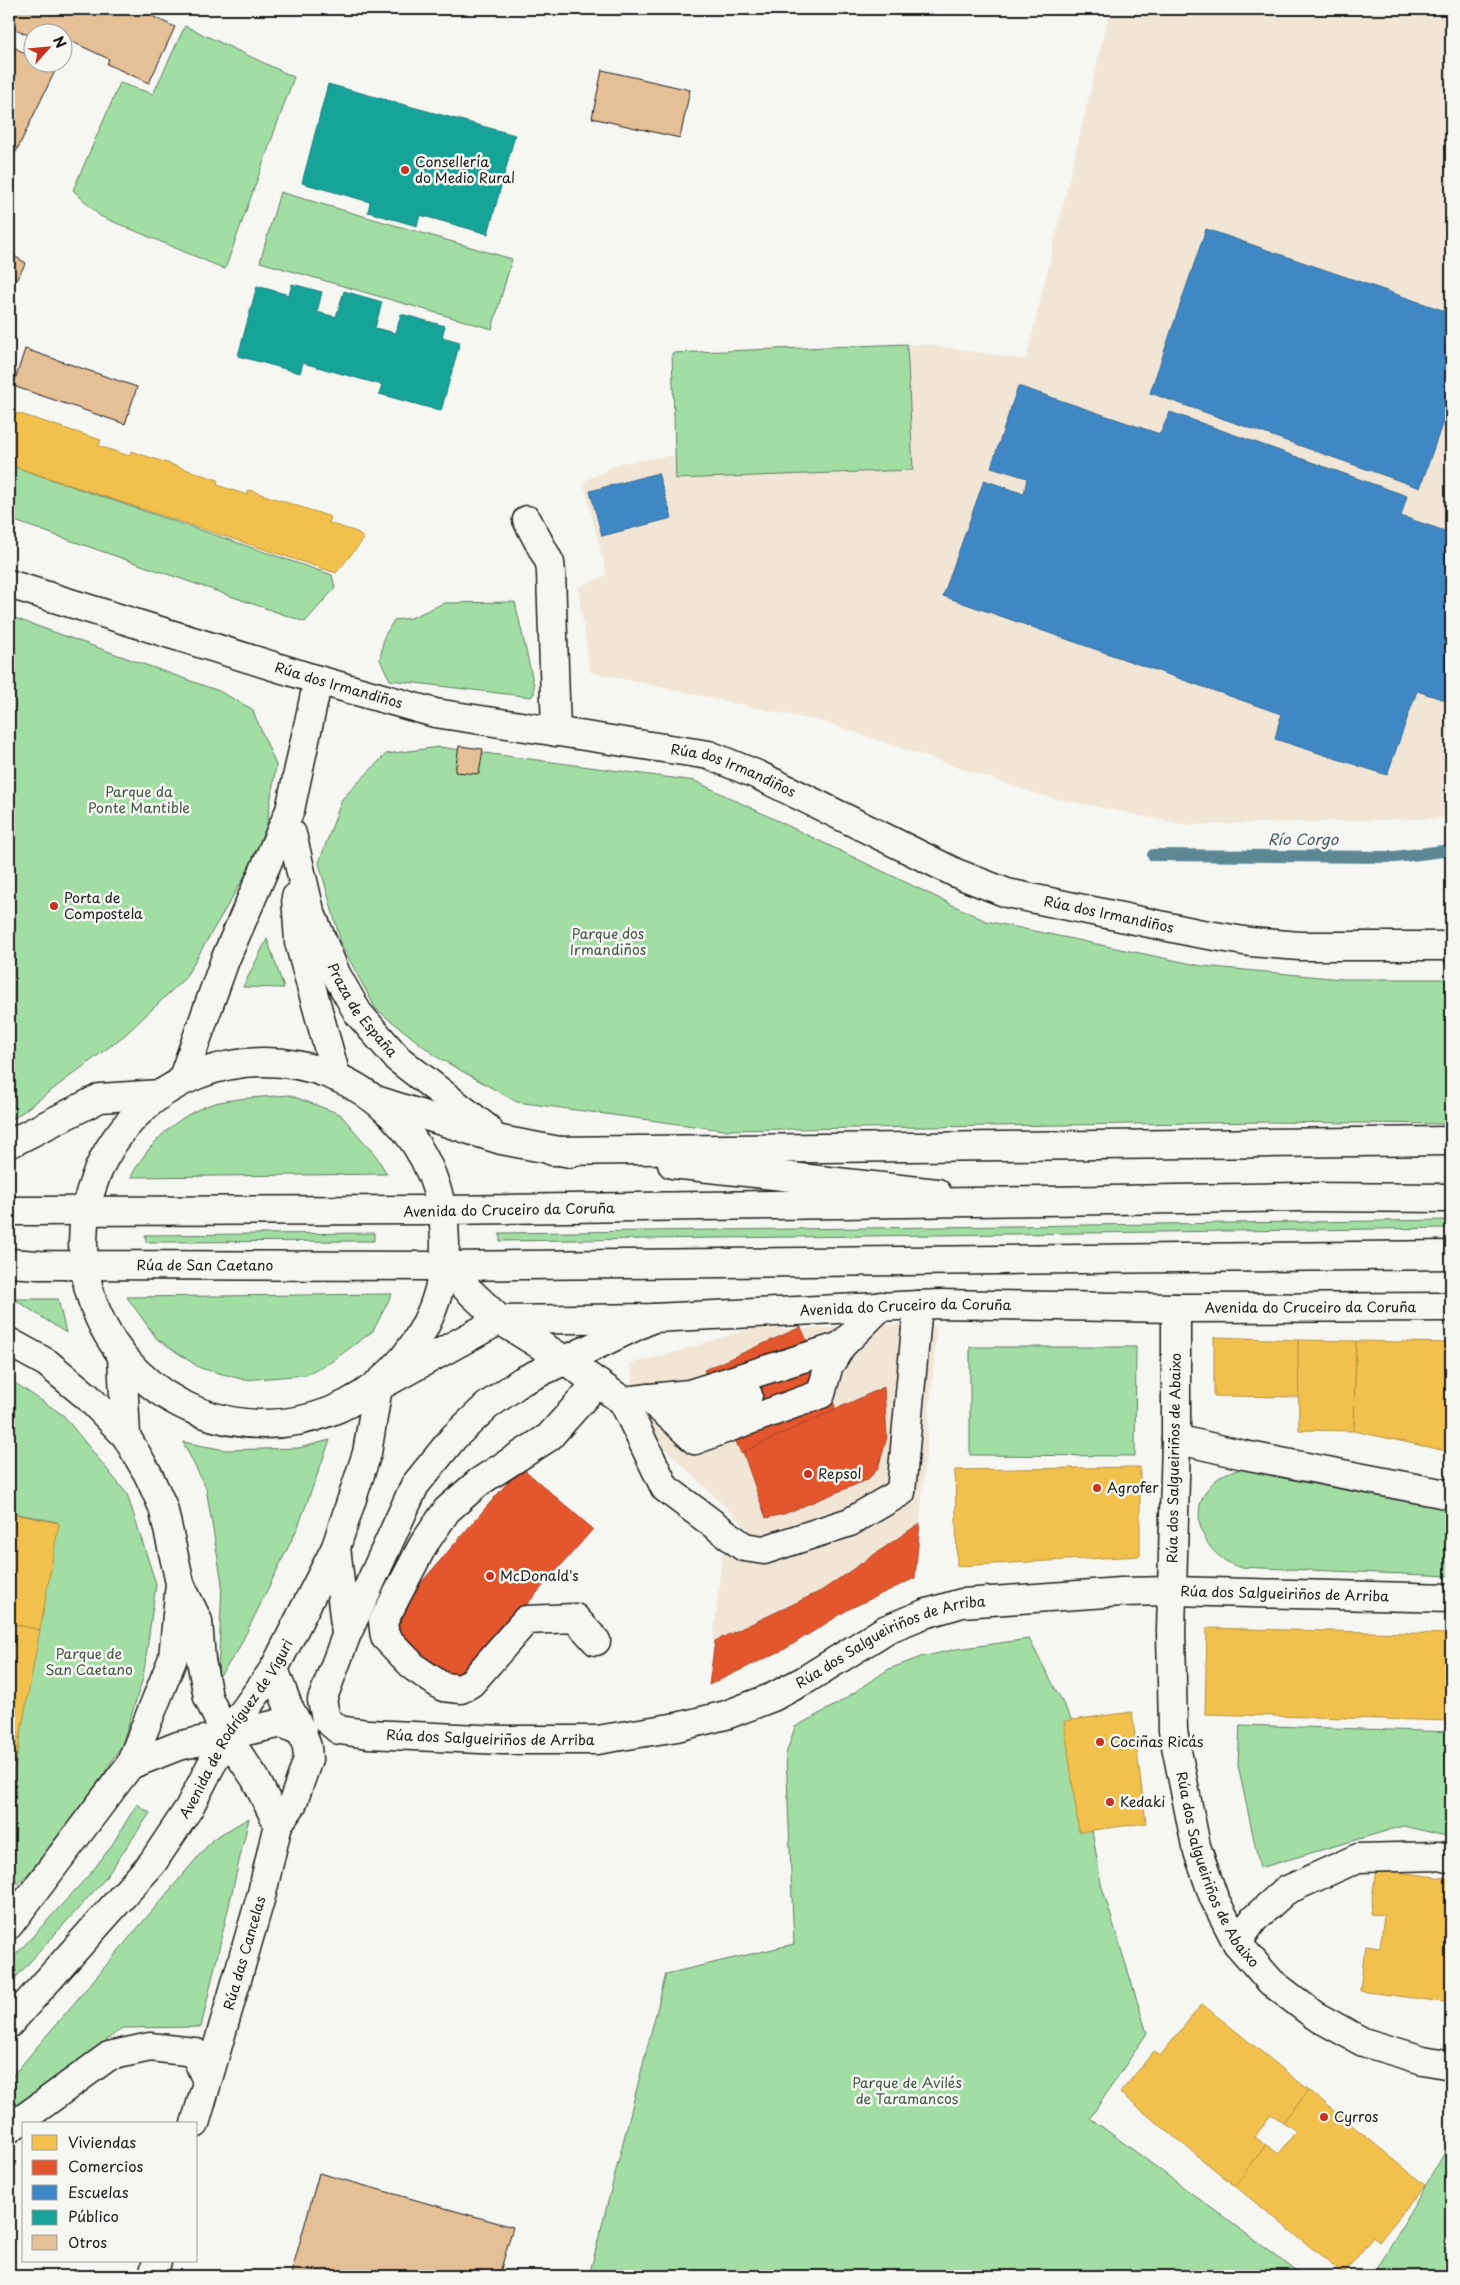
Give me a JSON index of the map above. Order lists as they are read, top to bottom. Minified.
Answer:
{"streets":{"street":["Rúa dos Irmandiños","Praza de España","Avenida do Cruceiro da Coruña","Rúa de San Caetano","Rúa dos Salgueiriños de Abaixo","Rúa dos Salgueiriños de Arriba","Avenida de Rodríguez de Viguri","Rúa das Cancelas"]},"crossings":[["Rúa dos Irmandiños","Praza de España"],["Praza de España","Avenida do Cruceiro da Coruña"],["Praza de España","Rúa de San Caetano"],["Praza de España","Avenida de Rodríguez de Viguri"],["Avenida do Cruceiro da Coruña","Rúa dos Salgueiriños de Abaixo"],["Avenida do Cruceiro da Coruña","Avenida de Rodríguez de Viguri"],["Rúa dos Salgueiriños de Abaixo","Rúa dos Salgueiriños de Arriba"],["Avenida de Rodríguez de Viguri","Rúa das Cancelas"]],"water":["Río Corgo"],"parks":["Parque da Ponte Mantible","Parque dos Irmandiños","Parque de San Caetano","Parque de Avilés de Taramancos"],"places":["Consellería do Medio Rural","Porta de Compostela","Repsol","Agrofer","McDonald's","Cociñas Ricás","Kedaki","Cyrros"],"legend":["Viviendas","Comercios","Escuelas","Público","Otros"],"north":"top right"}
